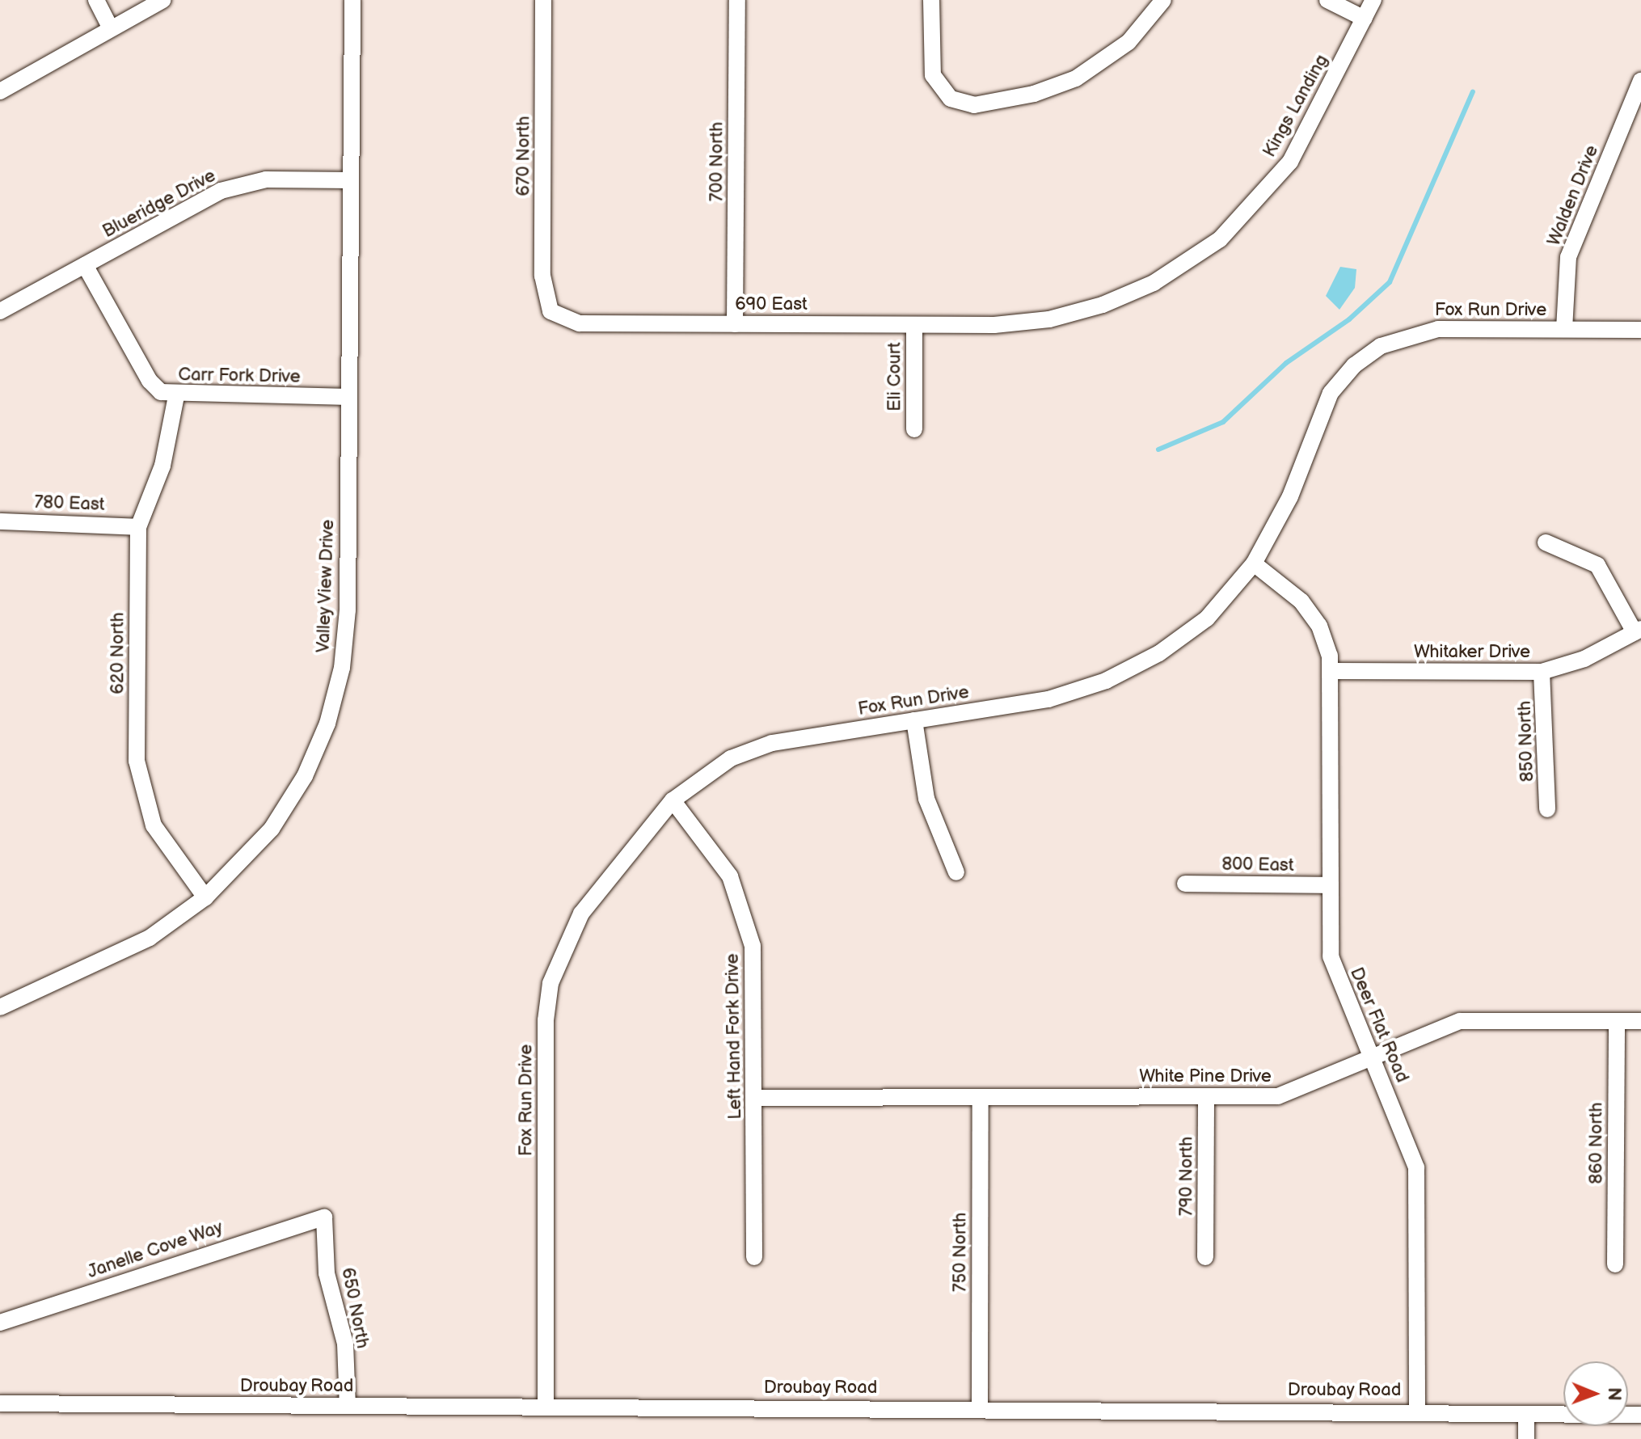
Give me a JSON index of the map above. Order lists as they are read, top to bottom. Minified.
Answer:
{"streets":{"street":["Kings Landing","670 North","700 North","Walden Drive","Blueridge Drive","690 East","Fox Run Drive","Carr Fork Drive","Eli Court","780 East","Valley View Drive","Whitaker Drive","620 North","850 North","800 East","Deer Flat Road","Left Hand Fork Drive","White Pine Drive","860 North","790 North","Janelle Cove Way","750 North","650 North","Droubay Road"]},"crossings":[["Kings Landing","690 East"],["670 North","690 East"],["700 North","690 East"],["Walden Drive","Fox Run Drive"],["Blueridge Drive","Carr Fork Drive"],["Blueridge Drive","Valley View Drive"],["690 East","Eli Court"],["Fox Run Drive","Deer Flat Road"],["Fox Run Drive","Left Hand Fork Drive"],["Fox Run Drive","Droubay Road"],["Carr Fork Drive","Valley View Drive"],["Carr Fork Drive","620 North"],["780 East","620 North"],["Valley View Drive","620 North"],["Whitaker Drive","850 North"],["Whitaker Drive","Deer Flat Road"],["800 East","Deer Flat Road"],["Deer Flat Road","White Pine Drive"],["Deer Flat Road","Droubay Road"],["Left Hand Fork Drive","White Pine Drive"],["White Pine Drive","860 North"],["White Pine Drive","790 North"],["White Pine Drive","750 North"],["Janelle Cove Way","650 North"],["750 North","Droubay Road"],["650 North","Droubay Road"]],"north":"right"}
